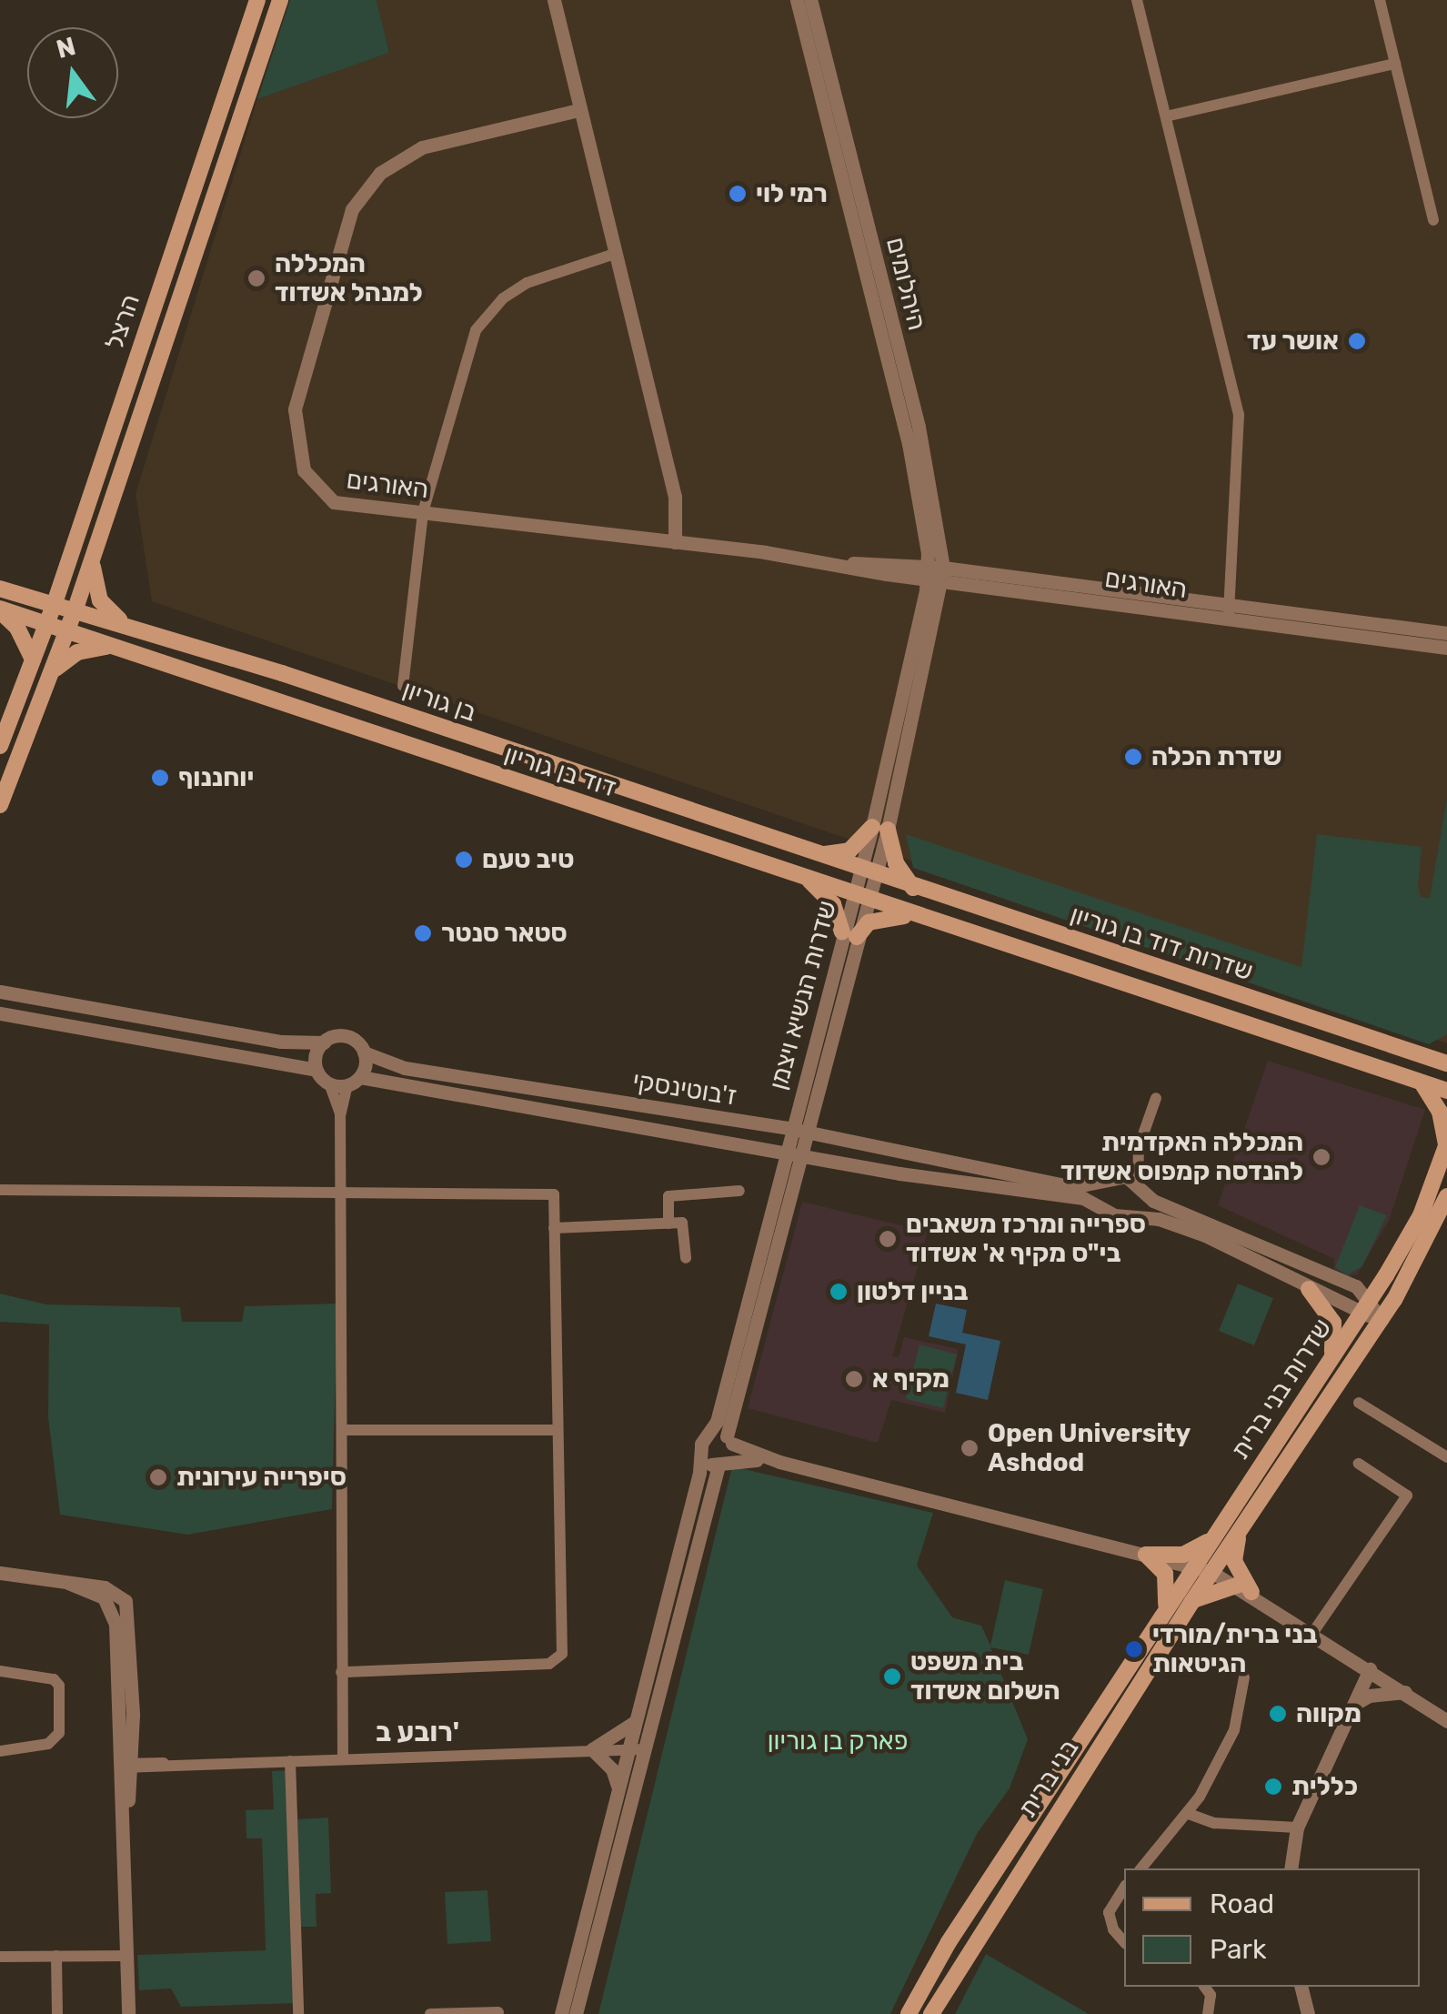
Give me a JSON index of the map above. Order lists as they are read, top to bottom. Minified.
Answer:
{"streets":{"main road":["הרצל","בן גוריון","דוד בן גוריון","שדרות דוד בן גוריון","שדרות בני ברית","בני ברית"],"street":["היהלומים","האורגים","שדרות הנשיא ויצמן","ז'בוטינסקי"]},"crossings":[["היהלומים","האורגים"],["היהלומים","שדרות הנשיא ויצמן"],["הרצל","בן גוריון"],["הרצל","דוד בן גוריון"],["האורגים","שדרות הנשיא ויצמן"],["בן גוריון","שדרות דוד בן גוריון"],["בן גוריון","שדרות הנשיא ויצמן"],["דוד בן גוריון","שדרות הנשיא ויצמן"],["שדרות דוד בן גוריון","שדרות הנשיא ויצמן"],["שדרות הנשיא ויצמן","ז'בוטינסקי"],["שדרות בני ברית","בני ברית"]],"districts":["רובע ב'"],"parks":["פארק בן גוריון"],"places":["רמי לוי","המכללה למנהל אשדוד","אושר עד","שדרת הכלה","יוחננוף","טיב טעם","סטאר סנטר","המכללה האקדמית להנדסה קמפוס אשדוד","ספרייה ומרכז משאבים בי\"ס מקיף א' אשדוד","בניין דלטון","מקיף א","Open University Ashdod","סיפרייה עירונית","בני ברית/מורדי הגיטאות","בית משפט השלום אשדוד","מקווה","כללית"],"legend":["Road","Park"],"north":"top"}
